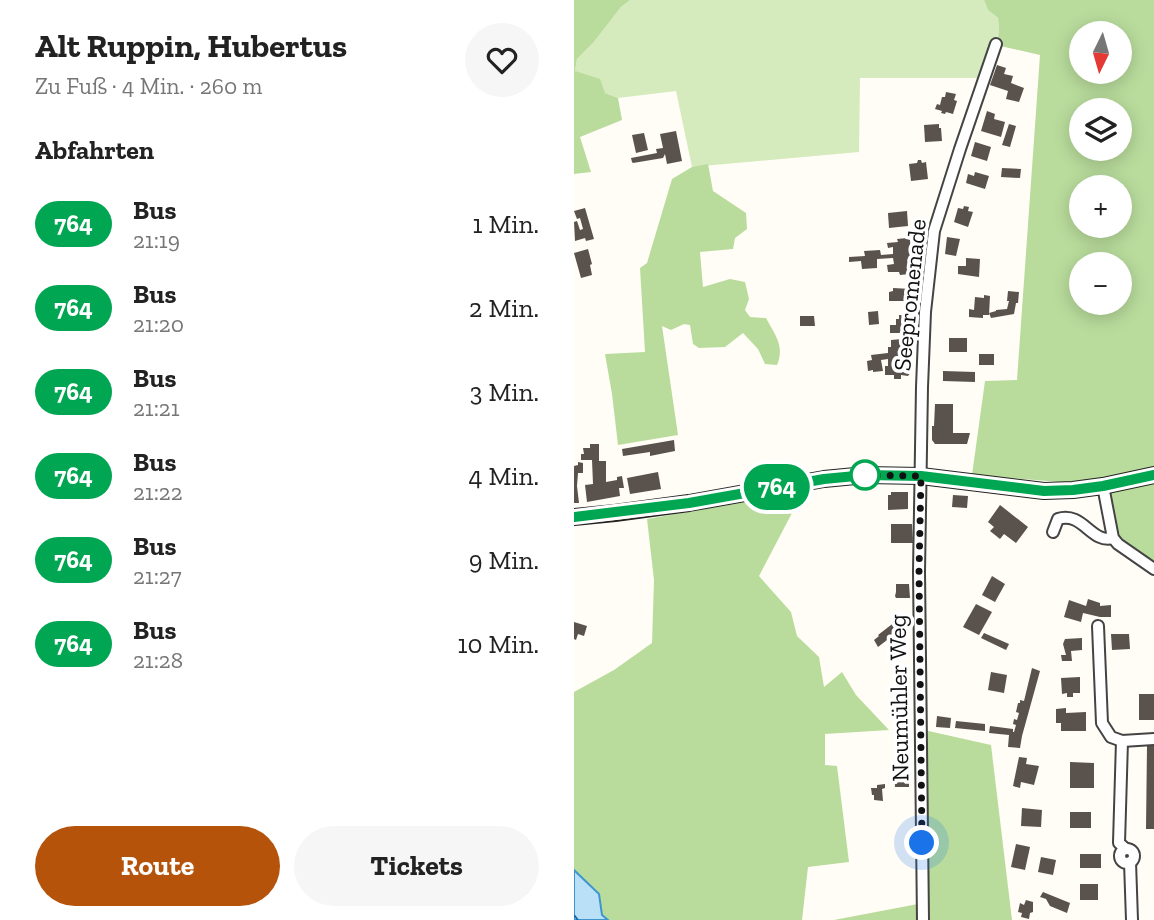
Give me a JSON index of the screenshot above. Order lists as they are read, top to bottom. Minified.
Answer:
{"streets":{"street":["Seepromenade","Neumühler Weg"]},"crossings":[["Seepromenade","Neumühler Weg"]],"lines":["bus line 764"],"north":"bottom","page":{"heading":[["Alt Ruppin, Hubertus","Zu Fuß · 4 Min. · 260 m"],"Abfahrten"],"on_map":"764","map_buttons":["+","−"],"list":[{"mark":"764","name":"Bus","note":"21:19","value":"1 Min."},{"mark":"764","name":"Bus","note":"21:20","value":"2 Min."},{"mark":"764","name":"Bus","note":"21:21","value":"3 Min."},{"mark":"764","name":"Bus","note":"21:22","value":"4 Min."},{"mark":"764","name":"Bus","note":"21:27","value":"9 Min."},{"mark":"764","name":"Bus","note":"21:28","value":"10 Min."}],"buttons":["Route","Tickets"]}}
